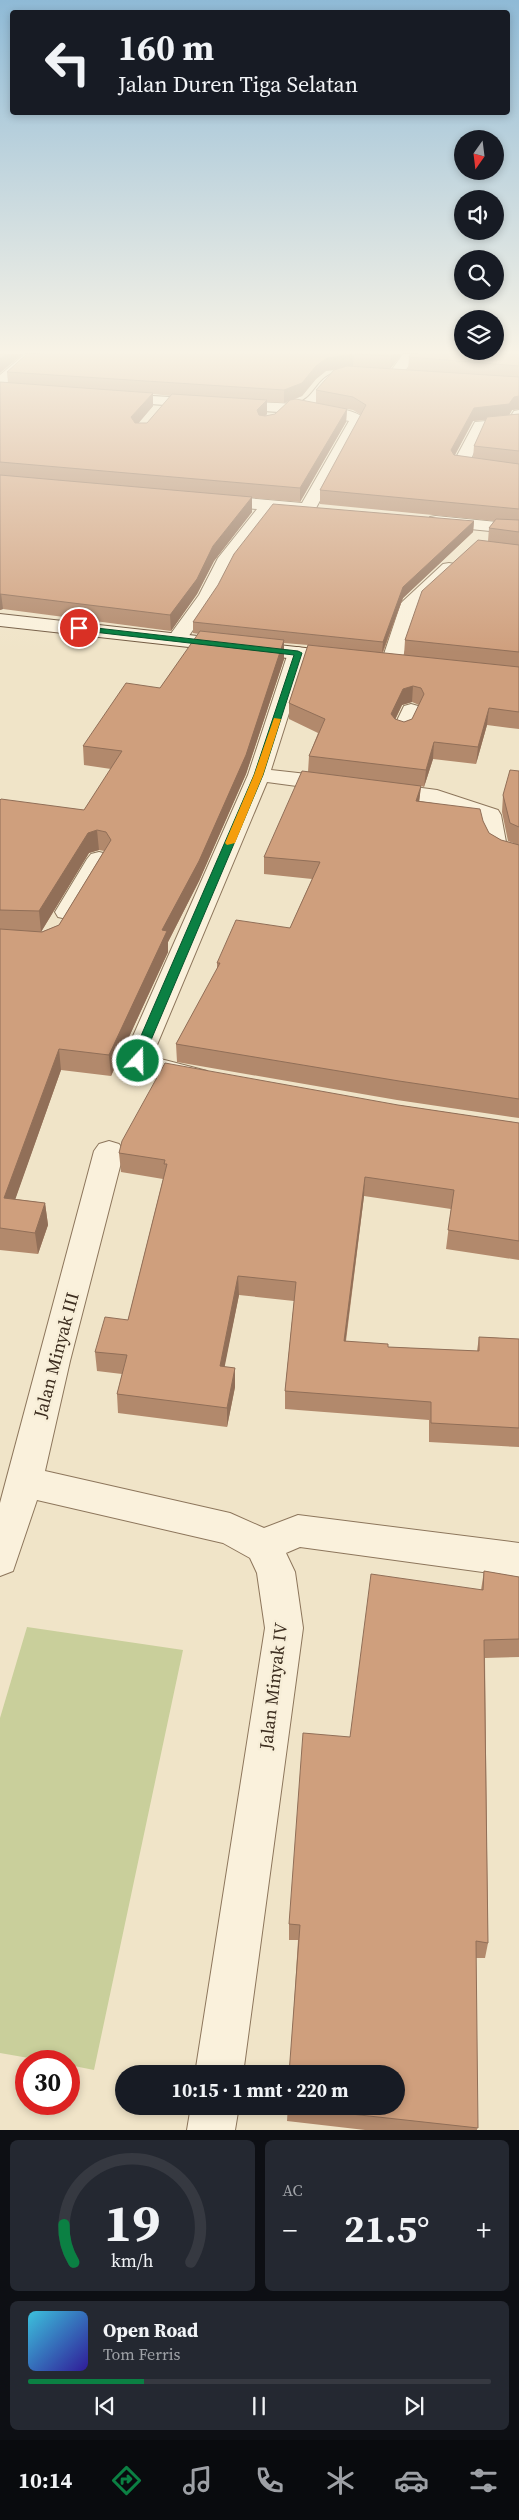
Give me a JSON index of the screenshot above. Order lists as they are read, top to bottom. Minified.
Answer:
{"streets":{"street":["Jalan Minyak III","Jalan Minyak IV"]},"north":"bottom","page":{"turn":["160 m","Jalan Duren Tiga Selatan"],"limit":"30","trip":"10:15 · 1 mnt · 220 m","tile":"AC","heat":["−","21.5°","+"],"song":["Open Road","Tom Ferris"],"tabs":"10:14","gauge":["19","km/h"]}}
